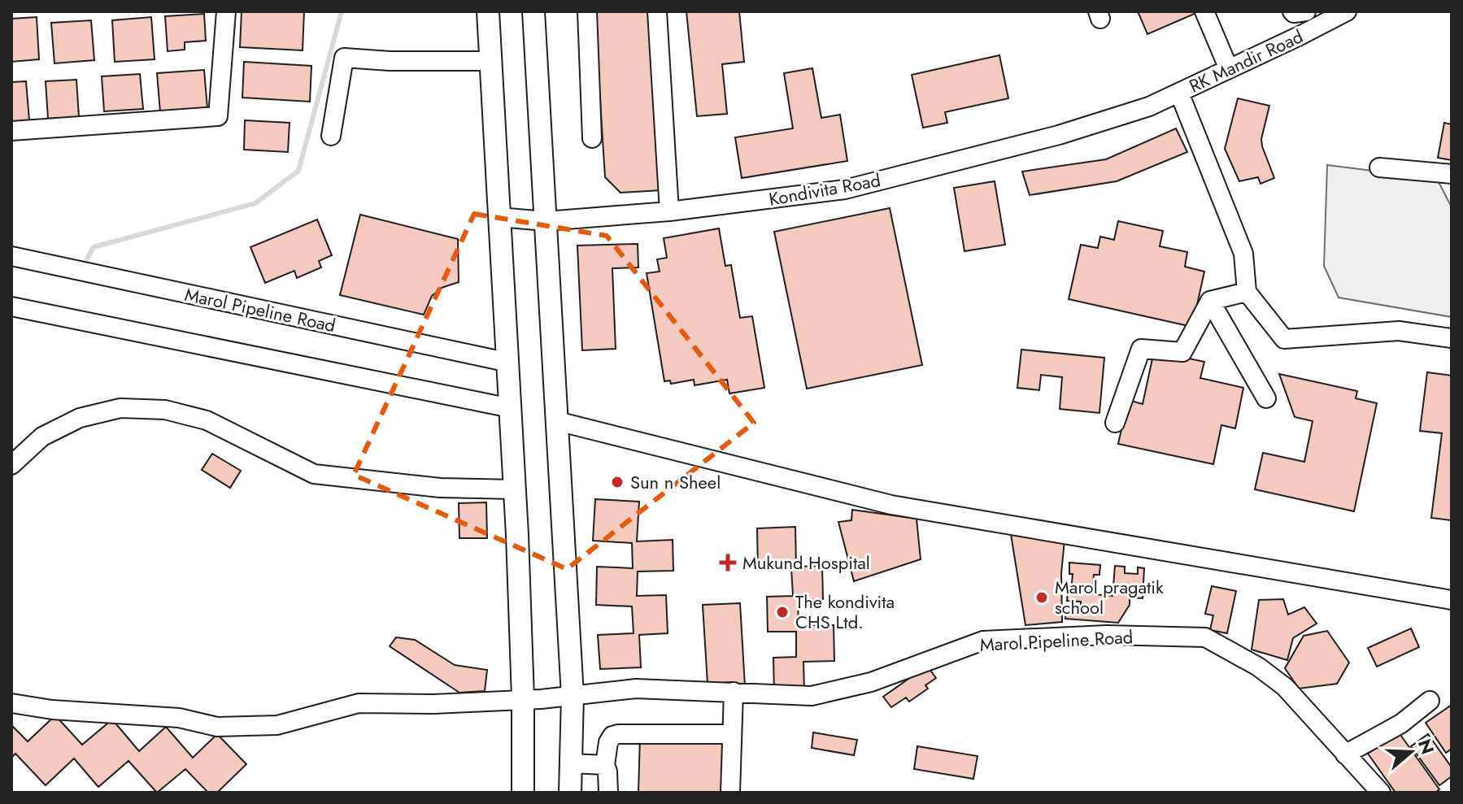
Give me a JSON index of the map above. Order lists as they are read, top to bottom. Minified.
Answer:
{"streets":{"street":["RK Mandir Road","Kondivita Road","Marol Pipeline Road"]},"crossings":[["RK Mandir Road","Kondivita Road"]],"places":{"other":["Sun n Sheel","Marol pragatik school","The kondivita CHS Ltd."],"health":["Mukund Hospital"]},"north":"right"}
